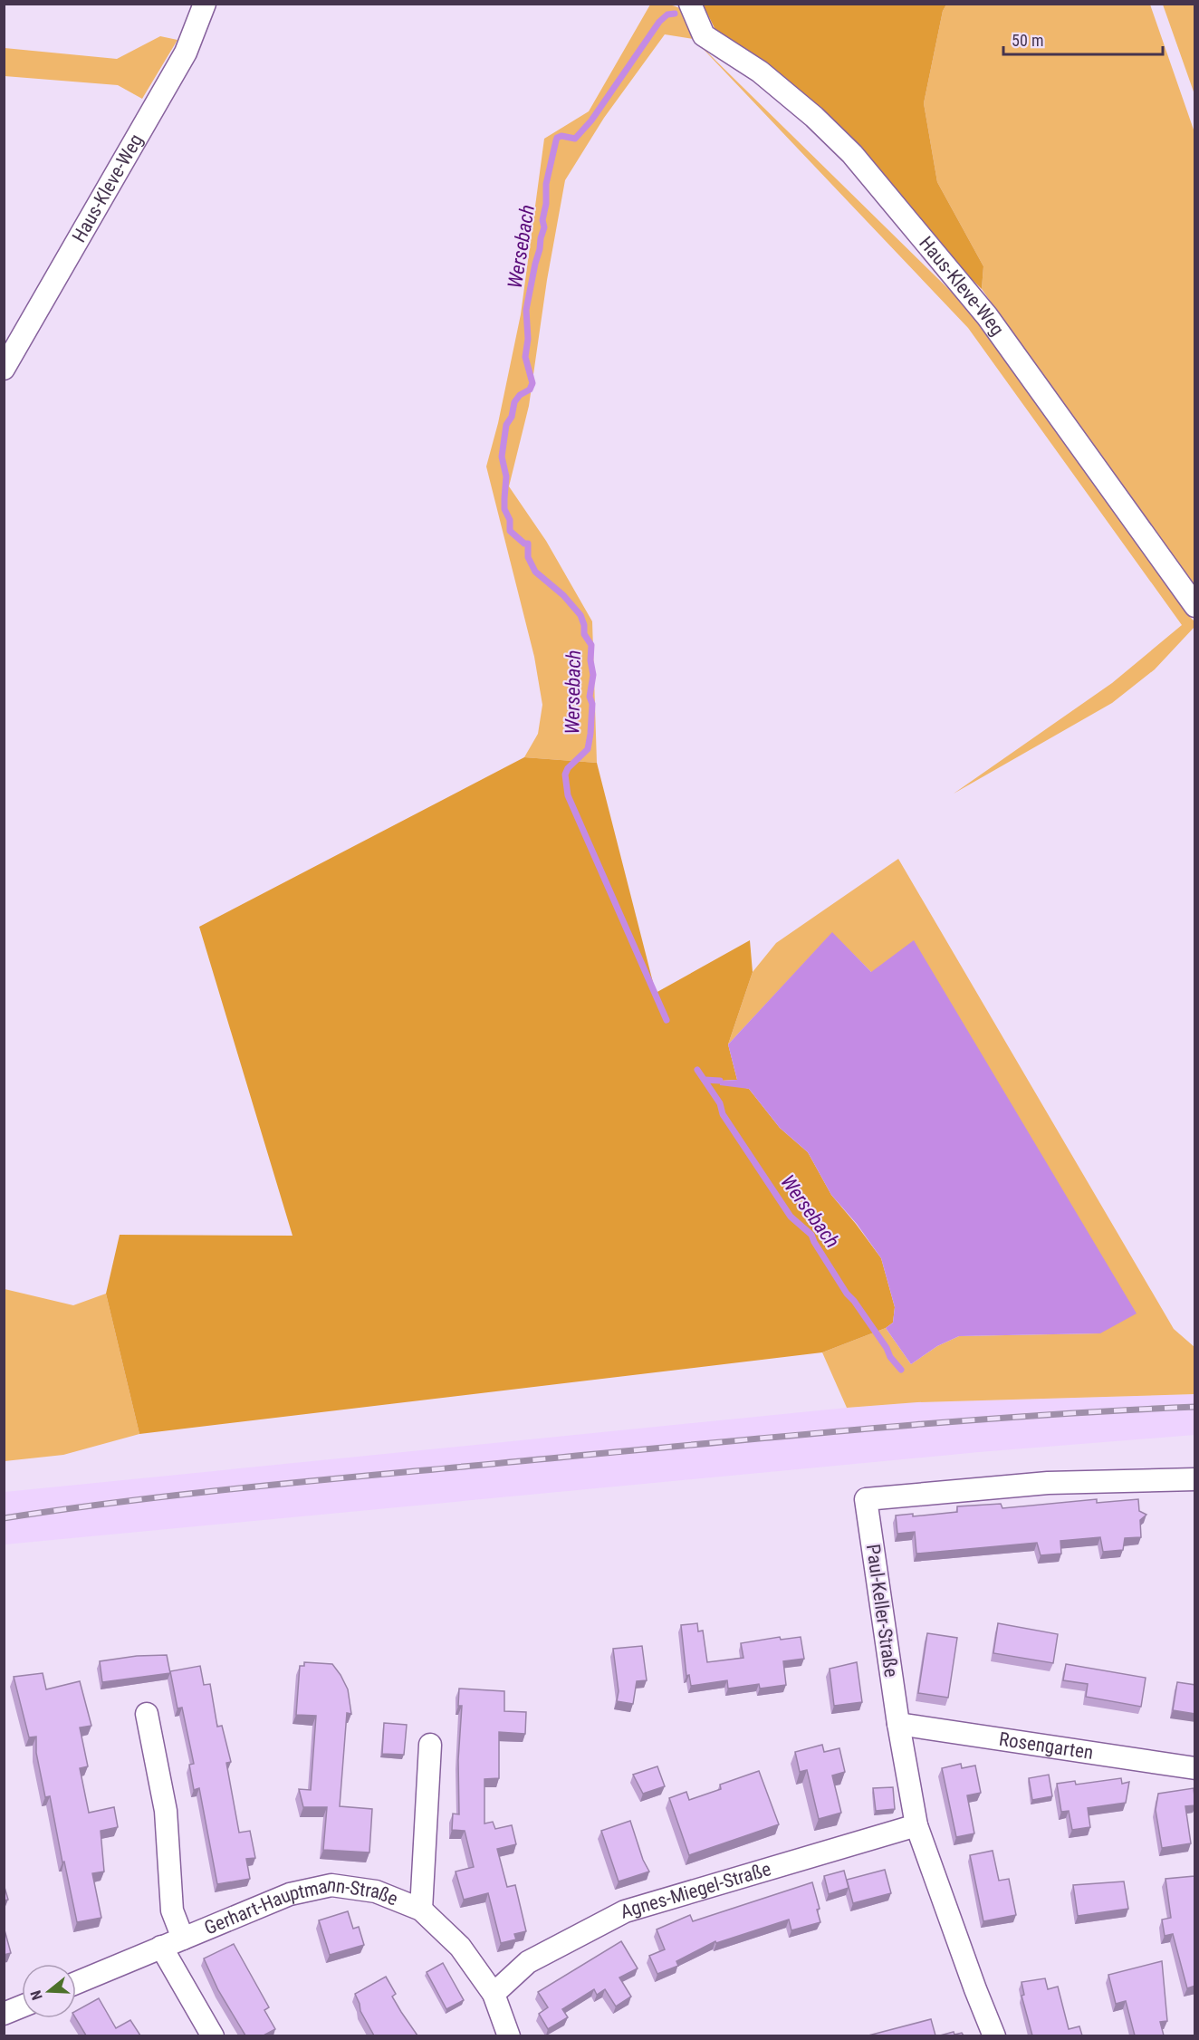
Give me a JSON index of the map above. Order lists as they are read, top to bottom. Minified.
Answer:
{"streets":{"street":["Haus-Kleve-Weg","Paul-Keller-Straße","Rosengarten","Agnes-Miegel-Straße","Gerhart-Hauptmann-Straße"]},"crossings":[["Paul-Keller-Straße","Rosengarten"],["Paul-Keller-Straße","Agnes-Miegel-Straße"],["Agnes-Miegel-Straße","Gerhart-Hauptmann-Straße"]],"water":["Wersebach"],"scale_bar":"50 m","north":"left"}
